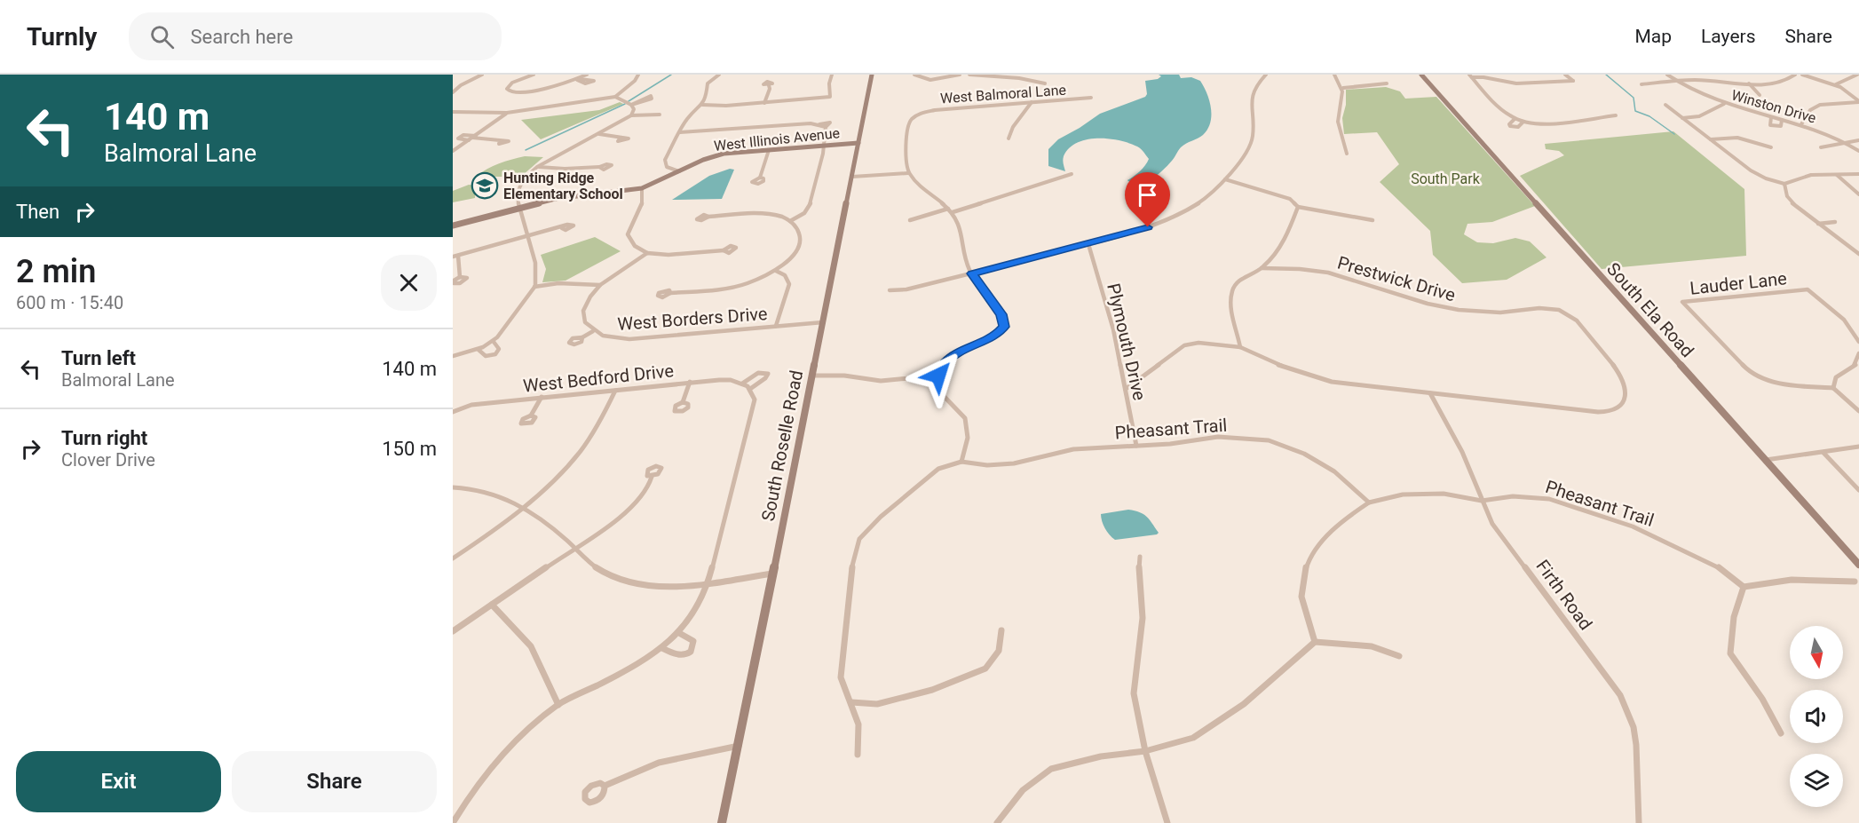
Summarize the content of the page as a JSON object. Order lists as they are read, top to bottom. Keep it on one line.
{"streets":{"main road":["West Illinois Avenue","South Ela Road","South Roselle Road"],"street":["West Balmoral Lane","Winston Drive","Prestwick Drive","Lauder Lane","West Borders Drive","Plymouth Drive","West Bedford Drive","Pheasant Trail","Firth Road"]},"crossings":[["West Illinois Avenue","South Roselle Road"],["Prestwick Drive","Firth Road"],["West Borders Drive","South Roselle Road"],["Plymouth Drive","Pheasant Trail"],["Pheasant Trail","Firth Road"]],"parks":["South Park"],"places":{"school or university":["Hunting Ridge Elementary School"]},"north":"bottom","page":{"header":"Turnly","search":"Search here","nav":["Map","Layers","Share"],"turn":["140 m","Balmoral Lane"],"then":"Then","heading":["2 min","600 m · 15:40"],"list":[{"name":"Turn left","note":"Balmoral Lane","value":"140 m"},{"name":"Turn right","note":"Clover Drive","value":"150 m"}],"buttons":["Exit","Share"]}}
